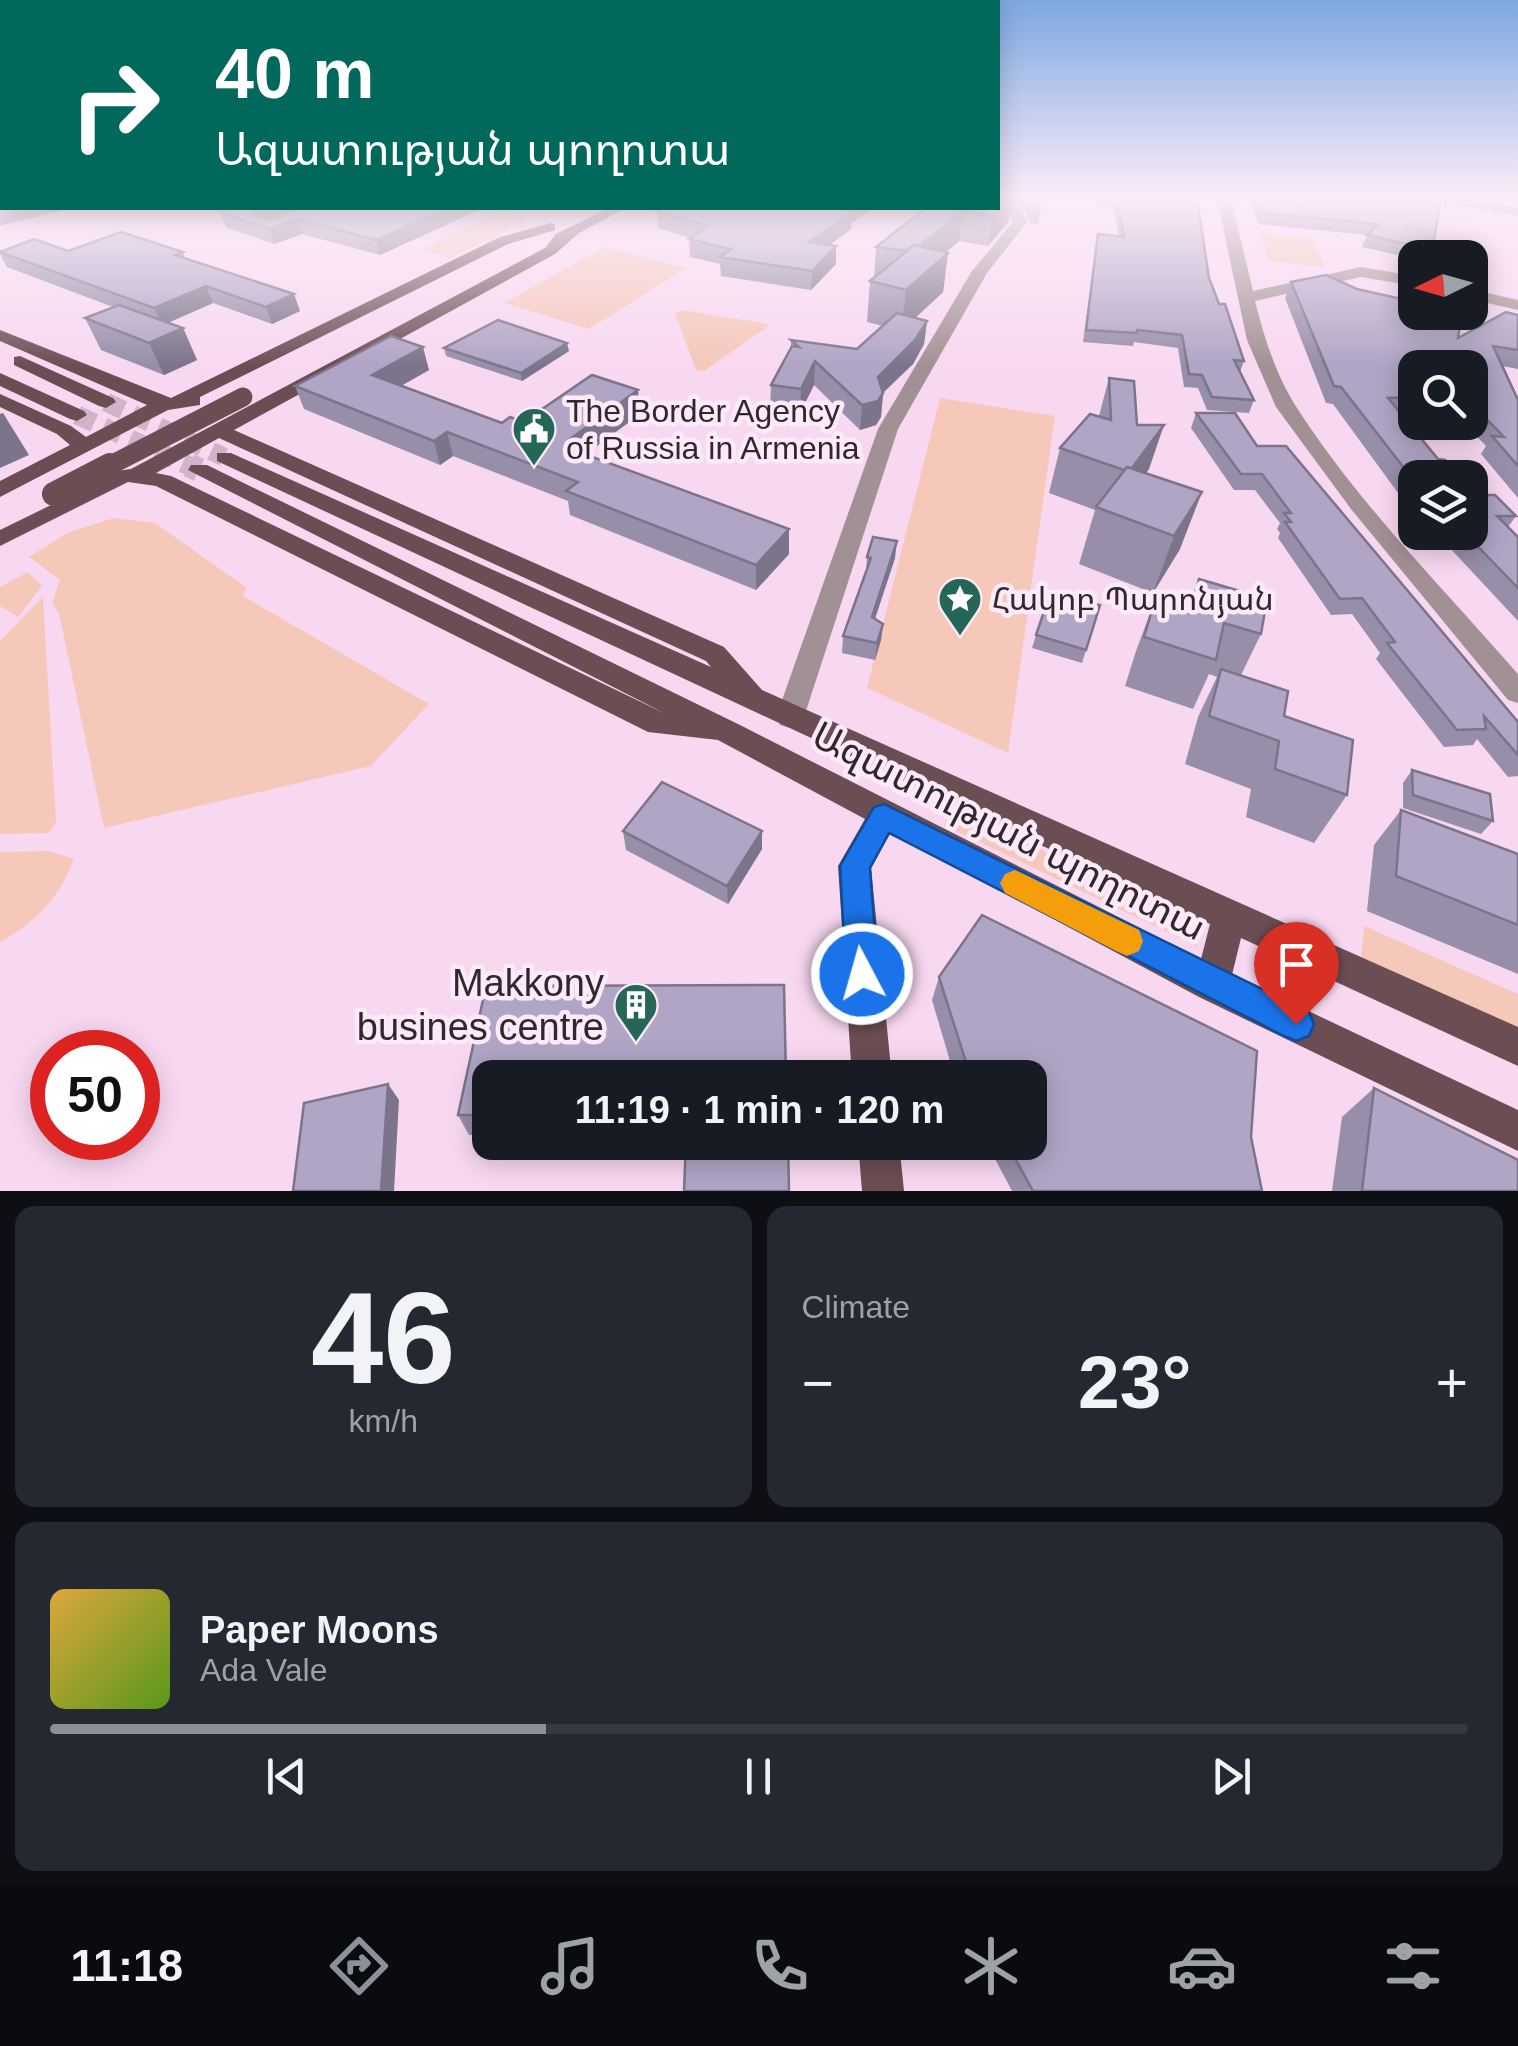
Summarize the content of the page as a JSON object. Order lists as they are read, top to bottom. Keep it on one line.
{"streets":{"main road":["Ազատության պողոտա"]},"places":{"public building":["The Border Agency of Russia in Armenia"],"place":["Հակոբ Պարոնյան"],"building":["Makkony busines centre"]},"north":"left","page":{"turn":["40 m","Ազատության պողոտա"],"limit":"50","trip":"11:19 · 1 min · 120 m","tile":[["46","km/h"],"Climate"],"heat":["−","23°","+"],"song":["Paper Moons","Ada Vale"],"tabs":"11:18"}}
